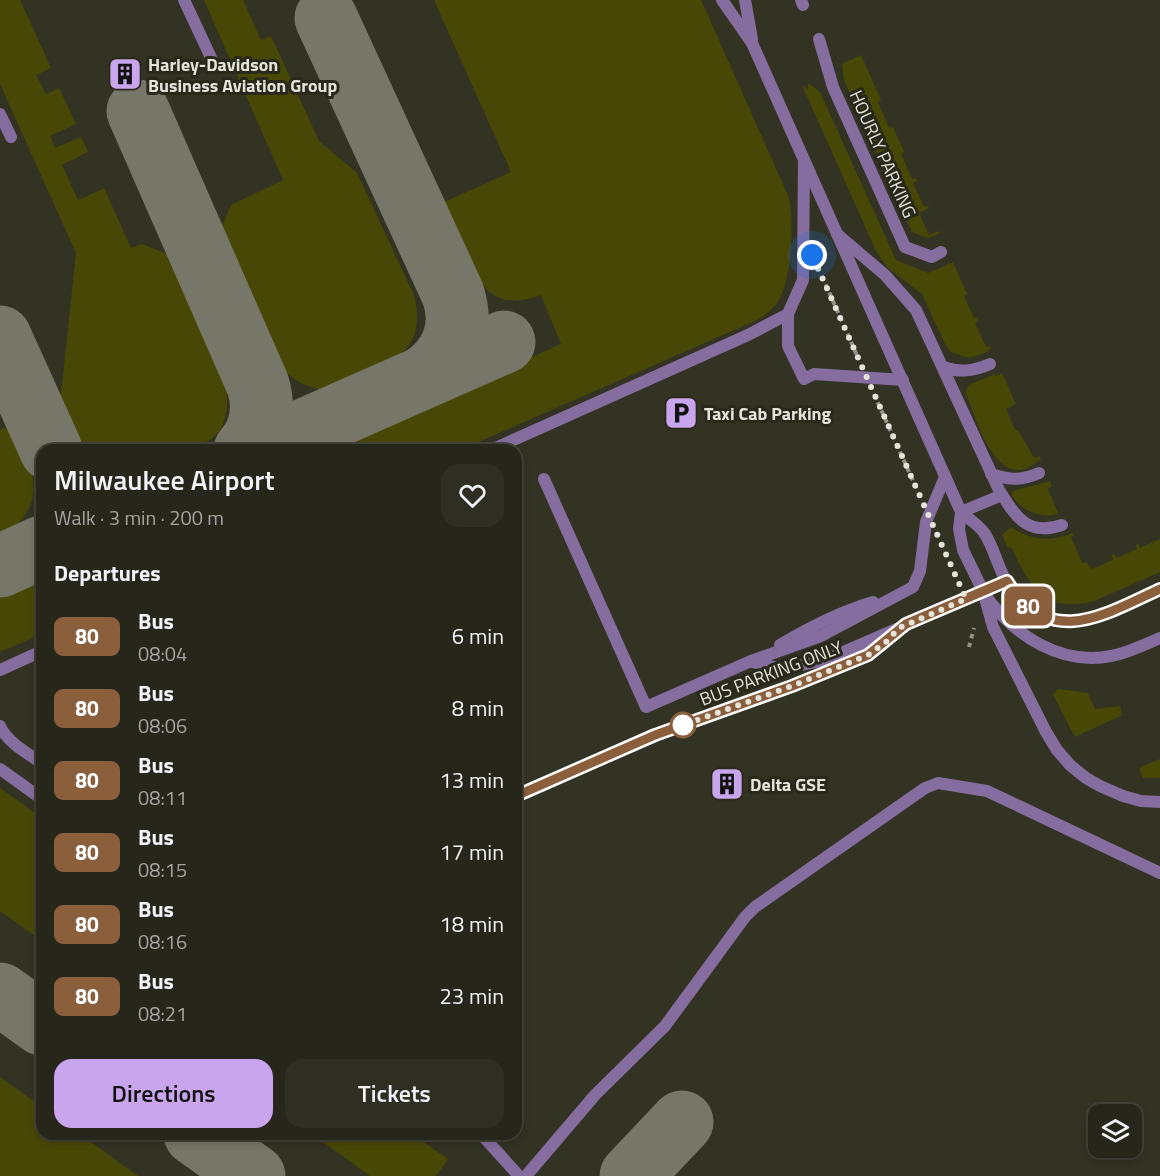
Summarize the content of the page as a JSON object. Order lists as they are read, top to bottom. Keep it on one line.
{"streets":{"street":["HOURLY PARKING","BUS PARKING ONLY"]},"places":{"building":["Harley-Davidson Business Aviation Group","Delta GSE"],"parking":["Taxi Cab Parking"]},"lines":["bus line 80"],"page":{"on_map":"80","heading":[["Milwaukee Airport","Walk · 3 min · 200 m"],"Departures"],"list":[{"mark":"80","name":"Bus","note":"08:04","value":"6 min"},{"mark":"80","name":"Bus","note":"08:06","value":"8 min"},{"mark":"80","name":"Bus","note":"08:11","value":"13 min"},{"mark":"80","name":"Bus","note":"08:15","value":"17 min"},{"mark":"80","name":"Bus","note":"08:16","value":"18 min"},{"mark":"80","name":"Bus","note":"08:21","value":"23 min"}],"buttons":["Directions","Tickets"]}}
